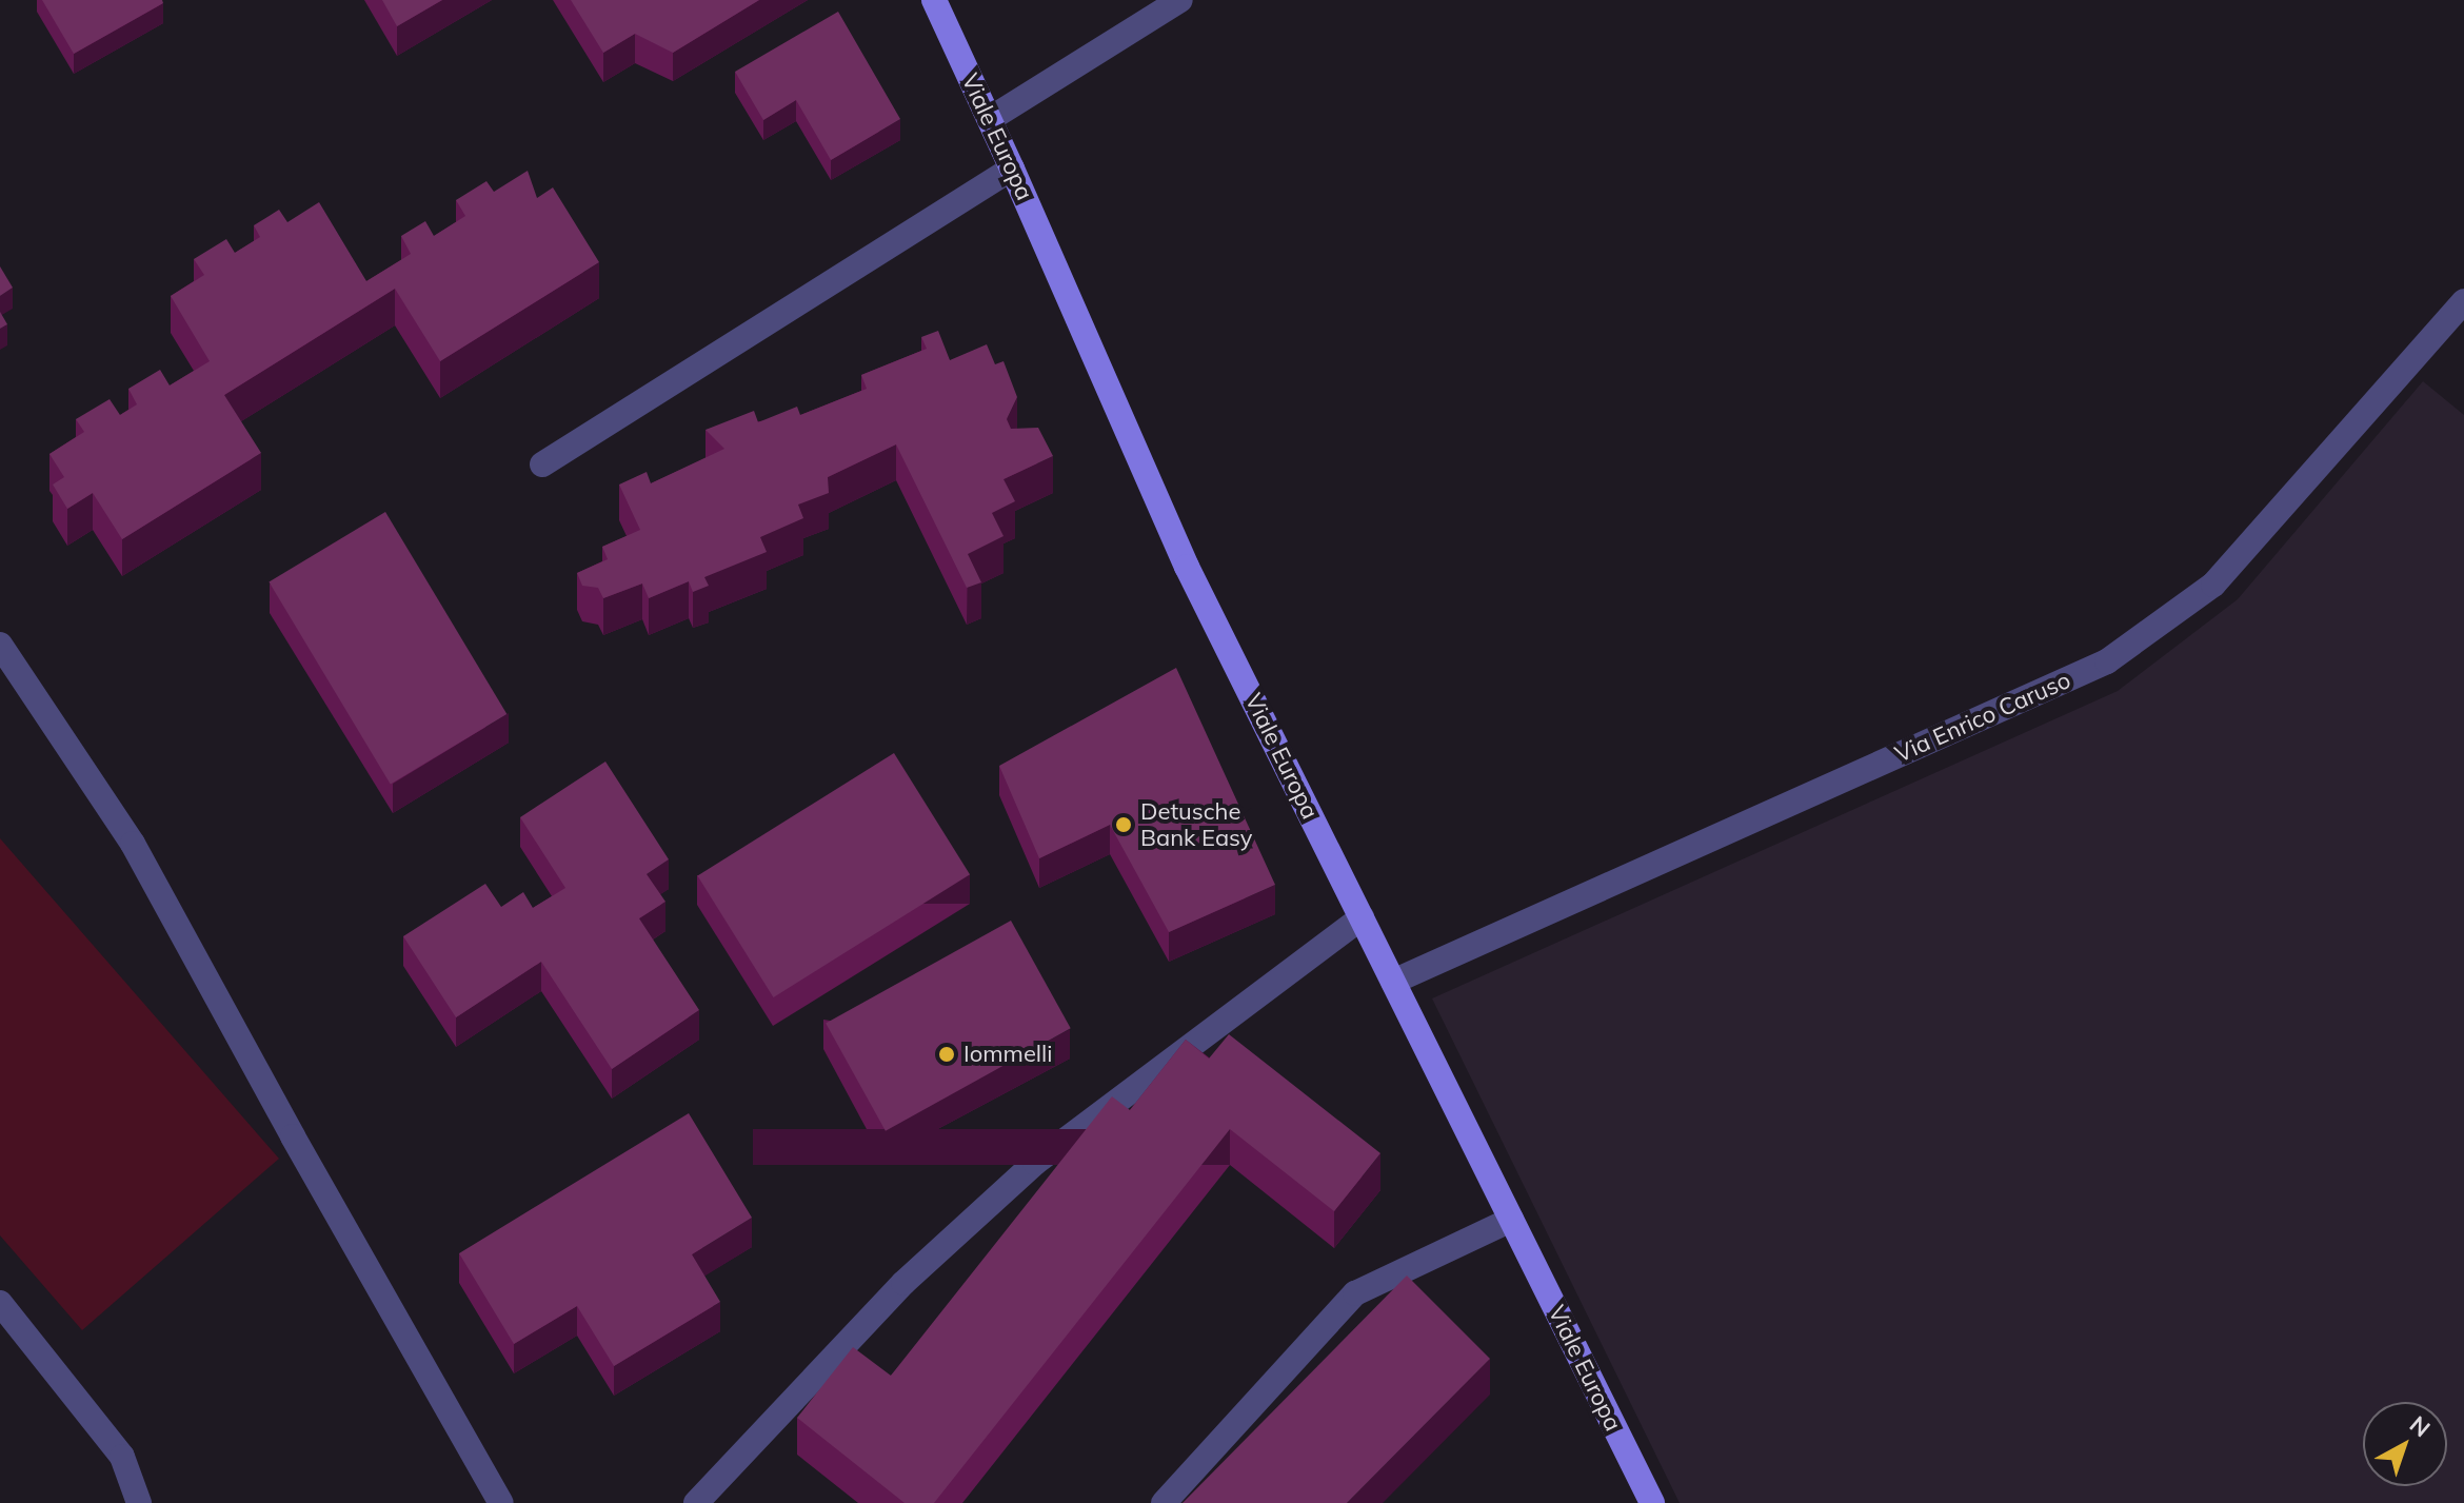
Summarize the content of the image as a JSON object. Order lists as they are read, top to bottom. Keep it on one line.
{"streets":{"main road":["Viale Europa"],"street":["Via Enrico Caruso"]},"crossings":[["Viale Europa","Via Enrico Caruso"]],"places":["Detusche Bank Easy","Iommelli"],"north":"top right"}
